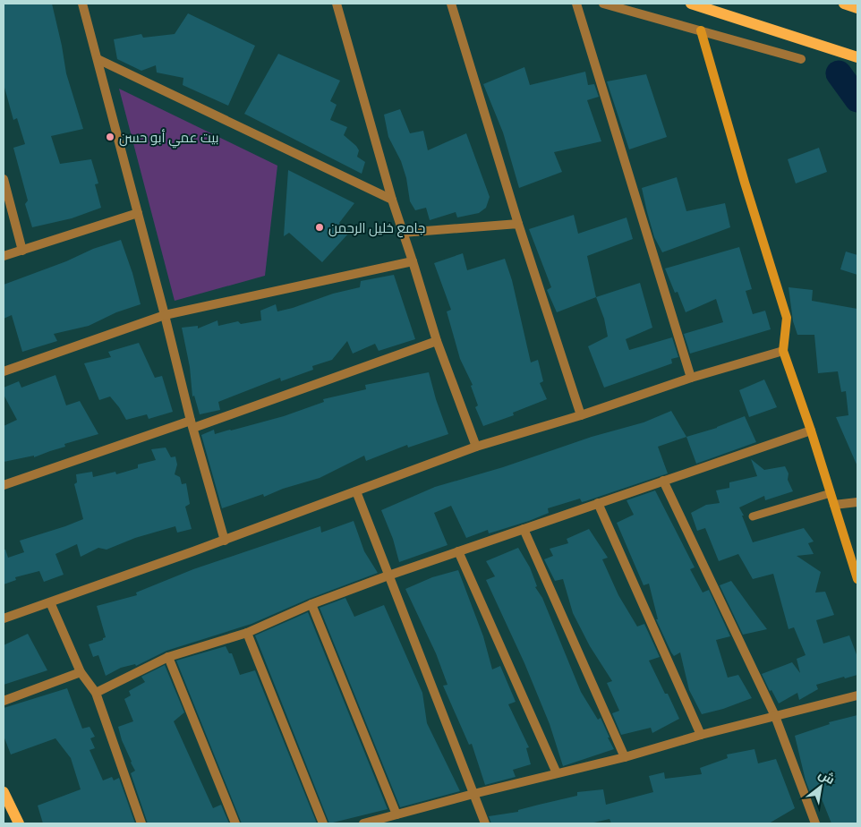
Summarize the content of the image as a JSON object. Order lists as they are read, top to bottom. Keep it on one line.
{"places":["بيت عمي أبو حسن","جامع خليل الرحمن"],"north":"top right"}
